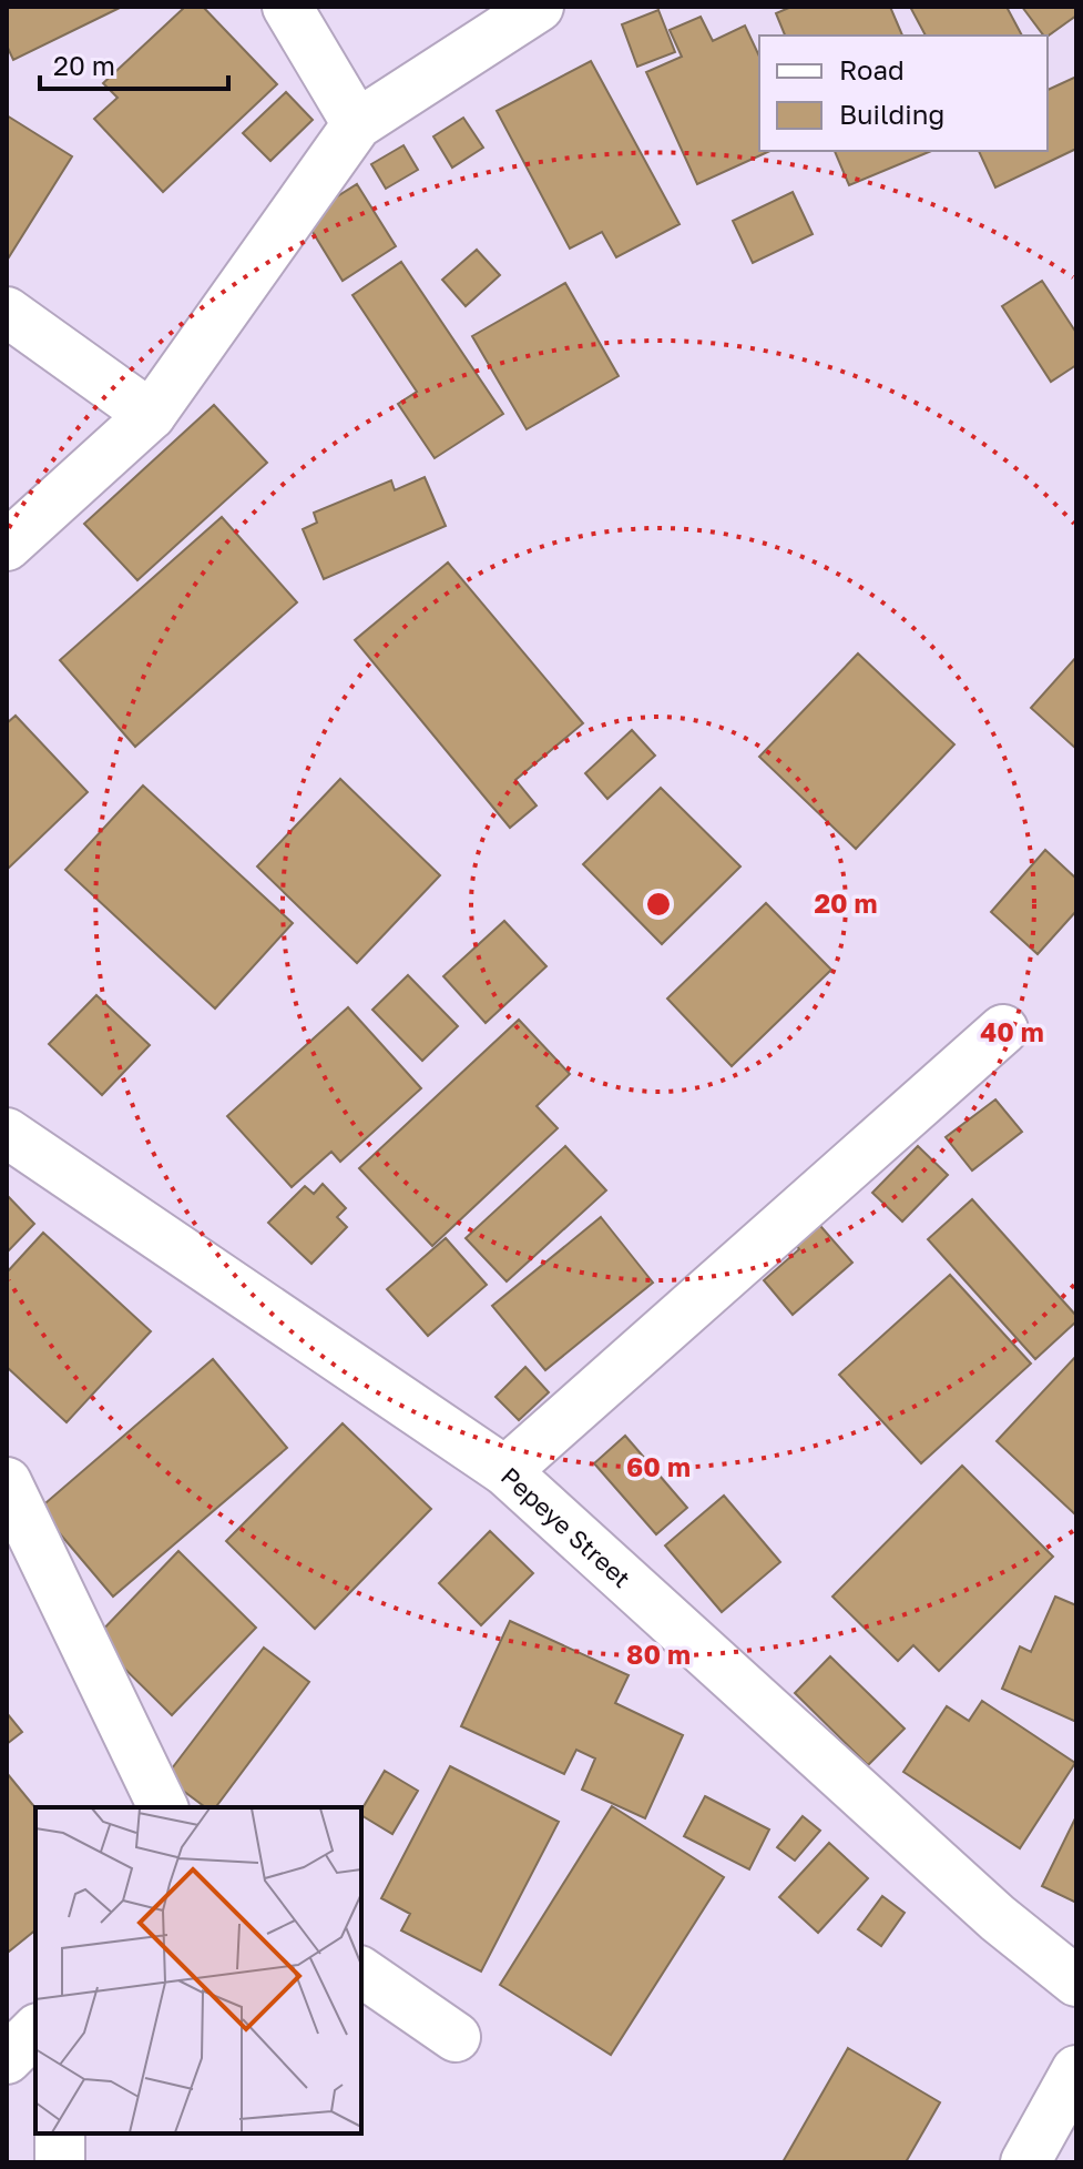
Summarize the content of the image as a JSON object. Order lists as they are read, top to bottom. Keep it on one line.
{"streets":{"street":["Pepeye Street"]},"legend":["Road","Building"],"scale_bar":"20 m","rings":["20 m","40 m","60 m","80 m"]}
